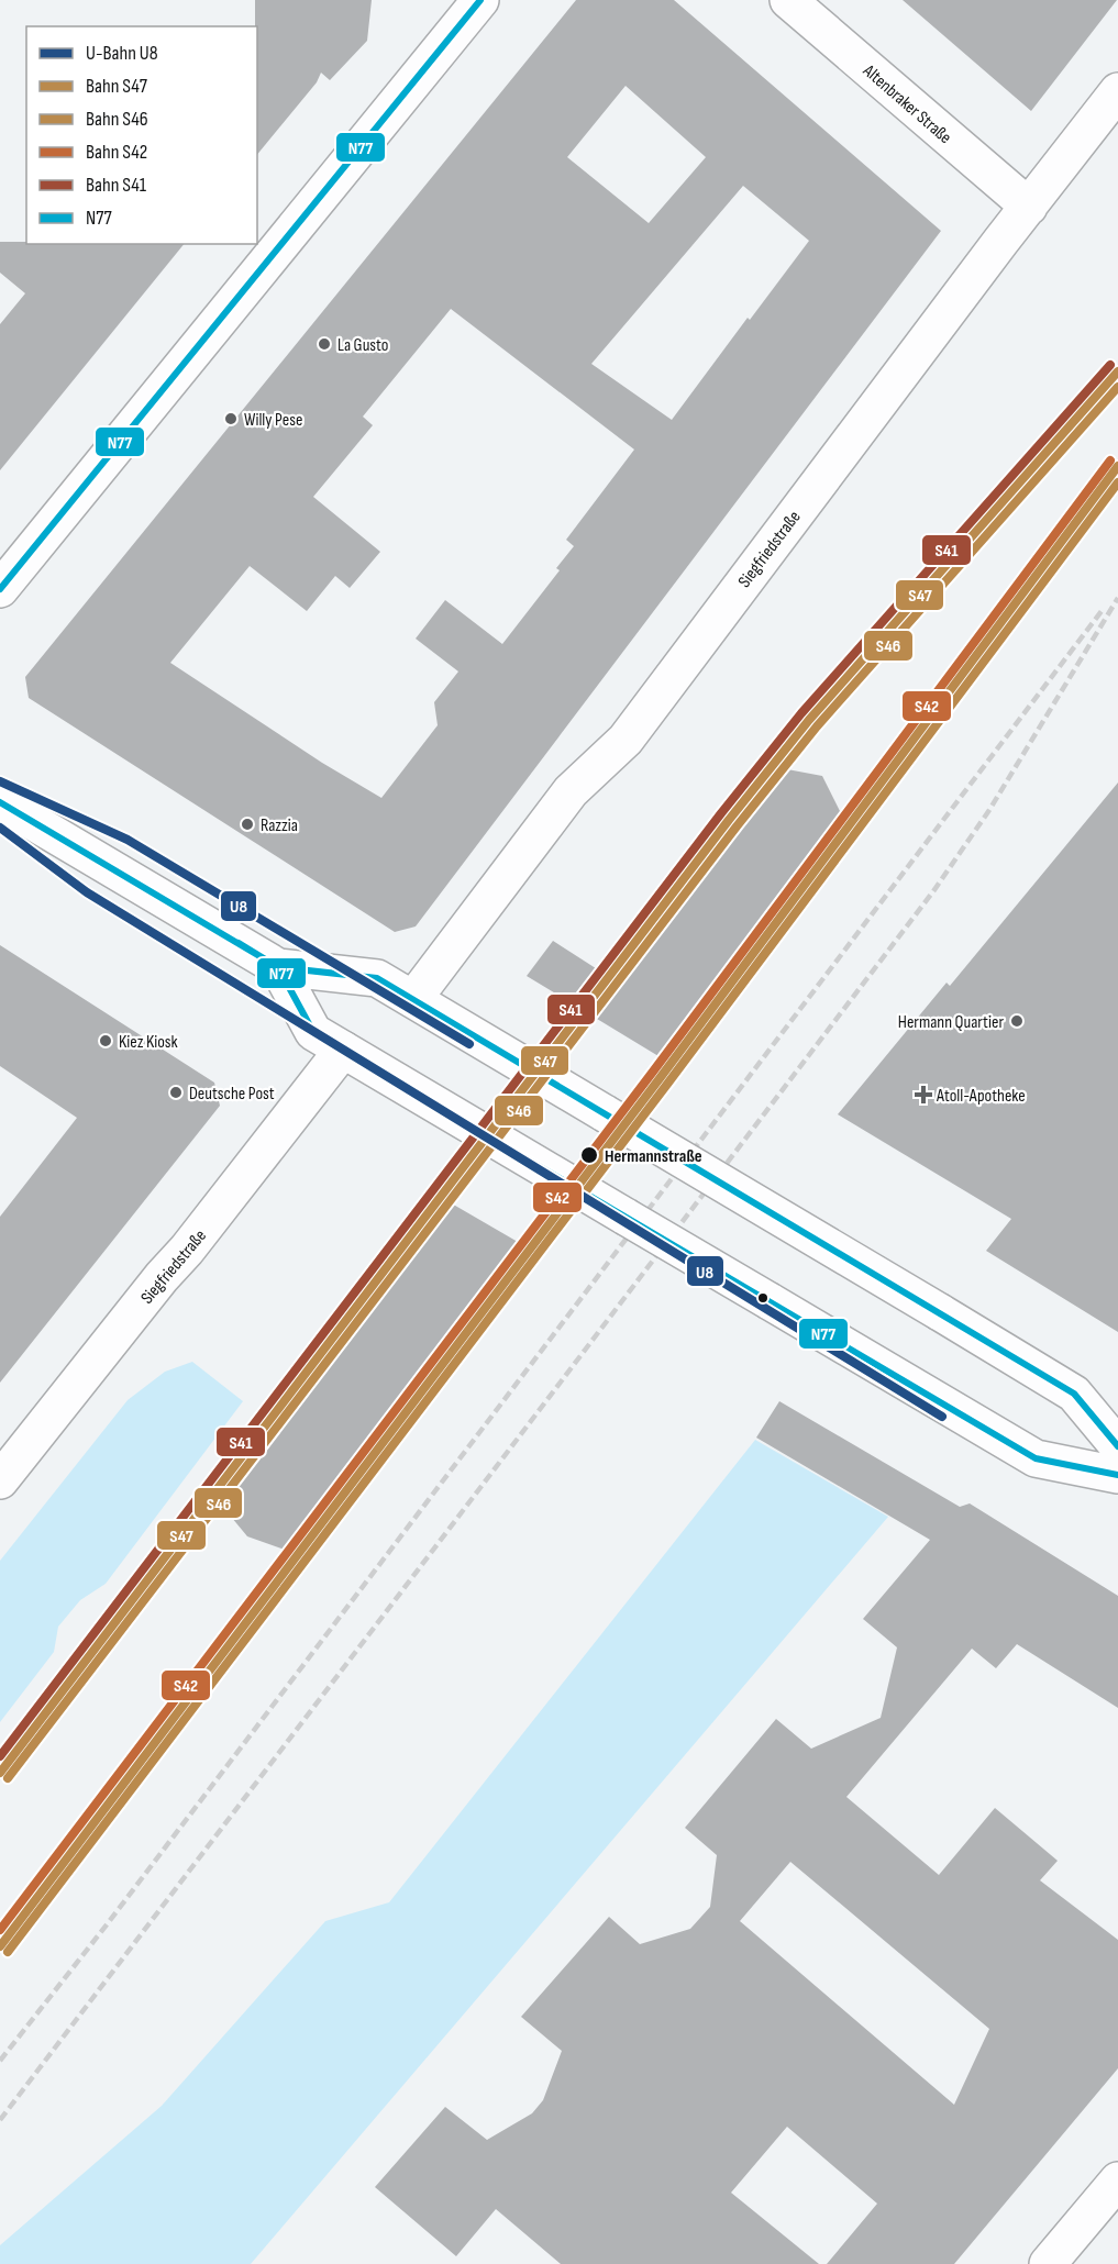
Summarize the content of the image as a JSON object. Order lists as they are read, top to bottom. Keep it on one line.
{"streets":{"street":["Altenbraker Straße","Siegfriedstraße"]},"crossings":[["Altenbraker Straße","Siegfriedstraße"]],"places":{"other":["La Gusto","Willy Pese","Razzia","Hermann Quartier","Kiez Kiosk","Deutsche Post","Hermannstraße"],"health":["Atoll-Apotheke"]},"lines":["transit line N77","rail line S41","rail line S47","rail line S46","rail line S42","metro line U8"],"legend":["U-Bahn U8","Bahn S47","Bahn S46","Bahn S42","Bahn S41","N77"]}
